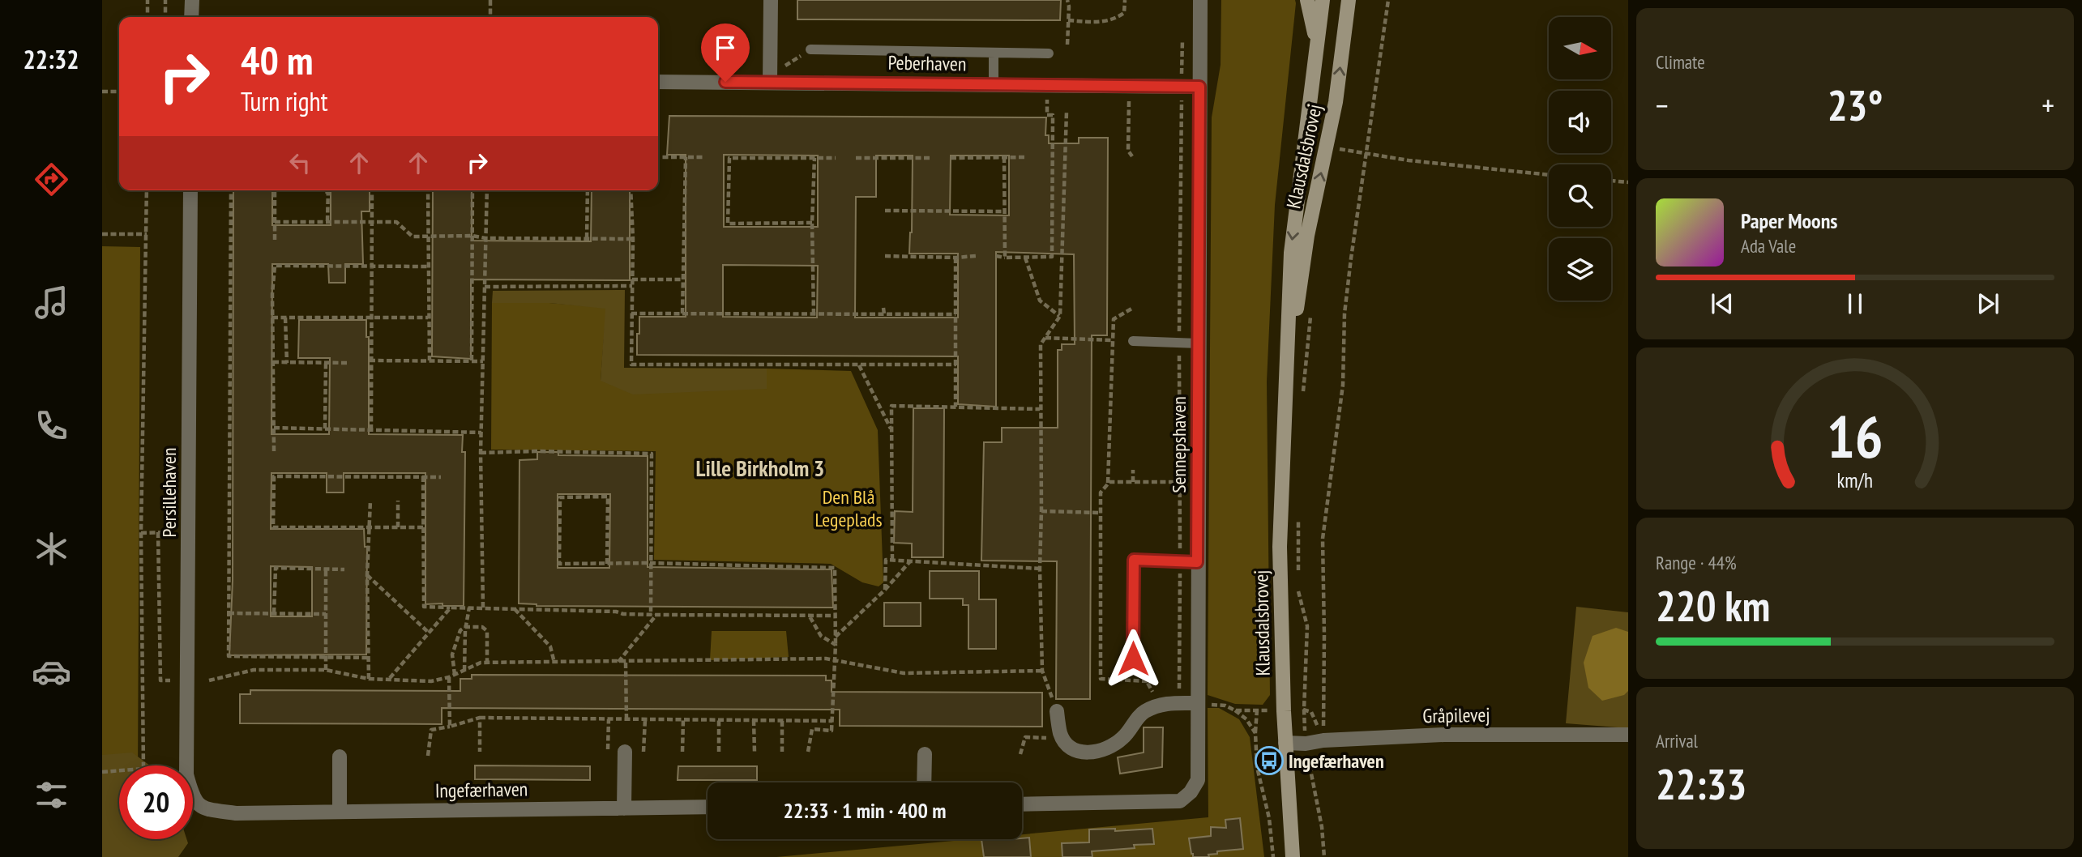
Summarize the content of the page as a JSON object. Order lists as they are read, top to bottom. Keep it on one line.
{"streets":{"street":["Peberhaven","Klausdalsbrovej","Sennepshaven","Persillehaven","Gråpilevej","Ingefærhaven"]},"crossings":[["Peberhaven","Sennepshaven"],["Klausdalsbrovej","Gråpilevej"]],"districts":["Lille Birkholm 3"],"parks":["Den Blå Legeplads"],"places":{"bus stop":["Ingefærhaven"]},"north":"right","page":{"tabs":"22:32","tile":["Climate",["Range · 44%","220 km"],["Arrival","22:33"]],"turn":["40 m","Turn right"],"heat":["−","23°","+"],"song":["Paper Moons","Ada Vale"],"limit":"20","trip":"22:33 · 1 min · 400 m","gauge":["16","km/h"]}}
